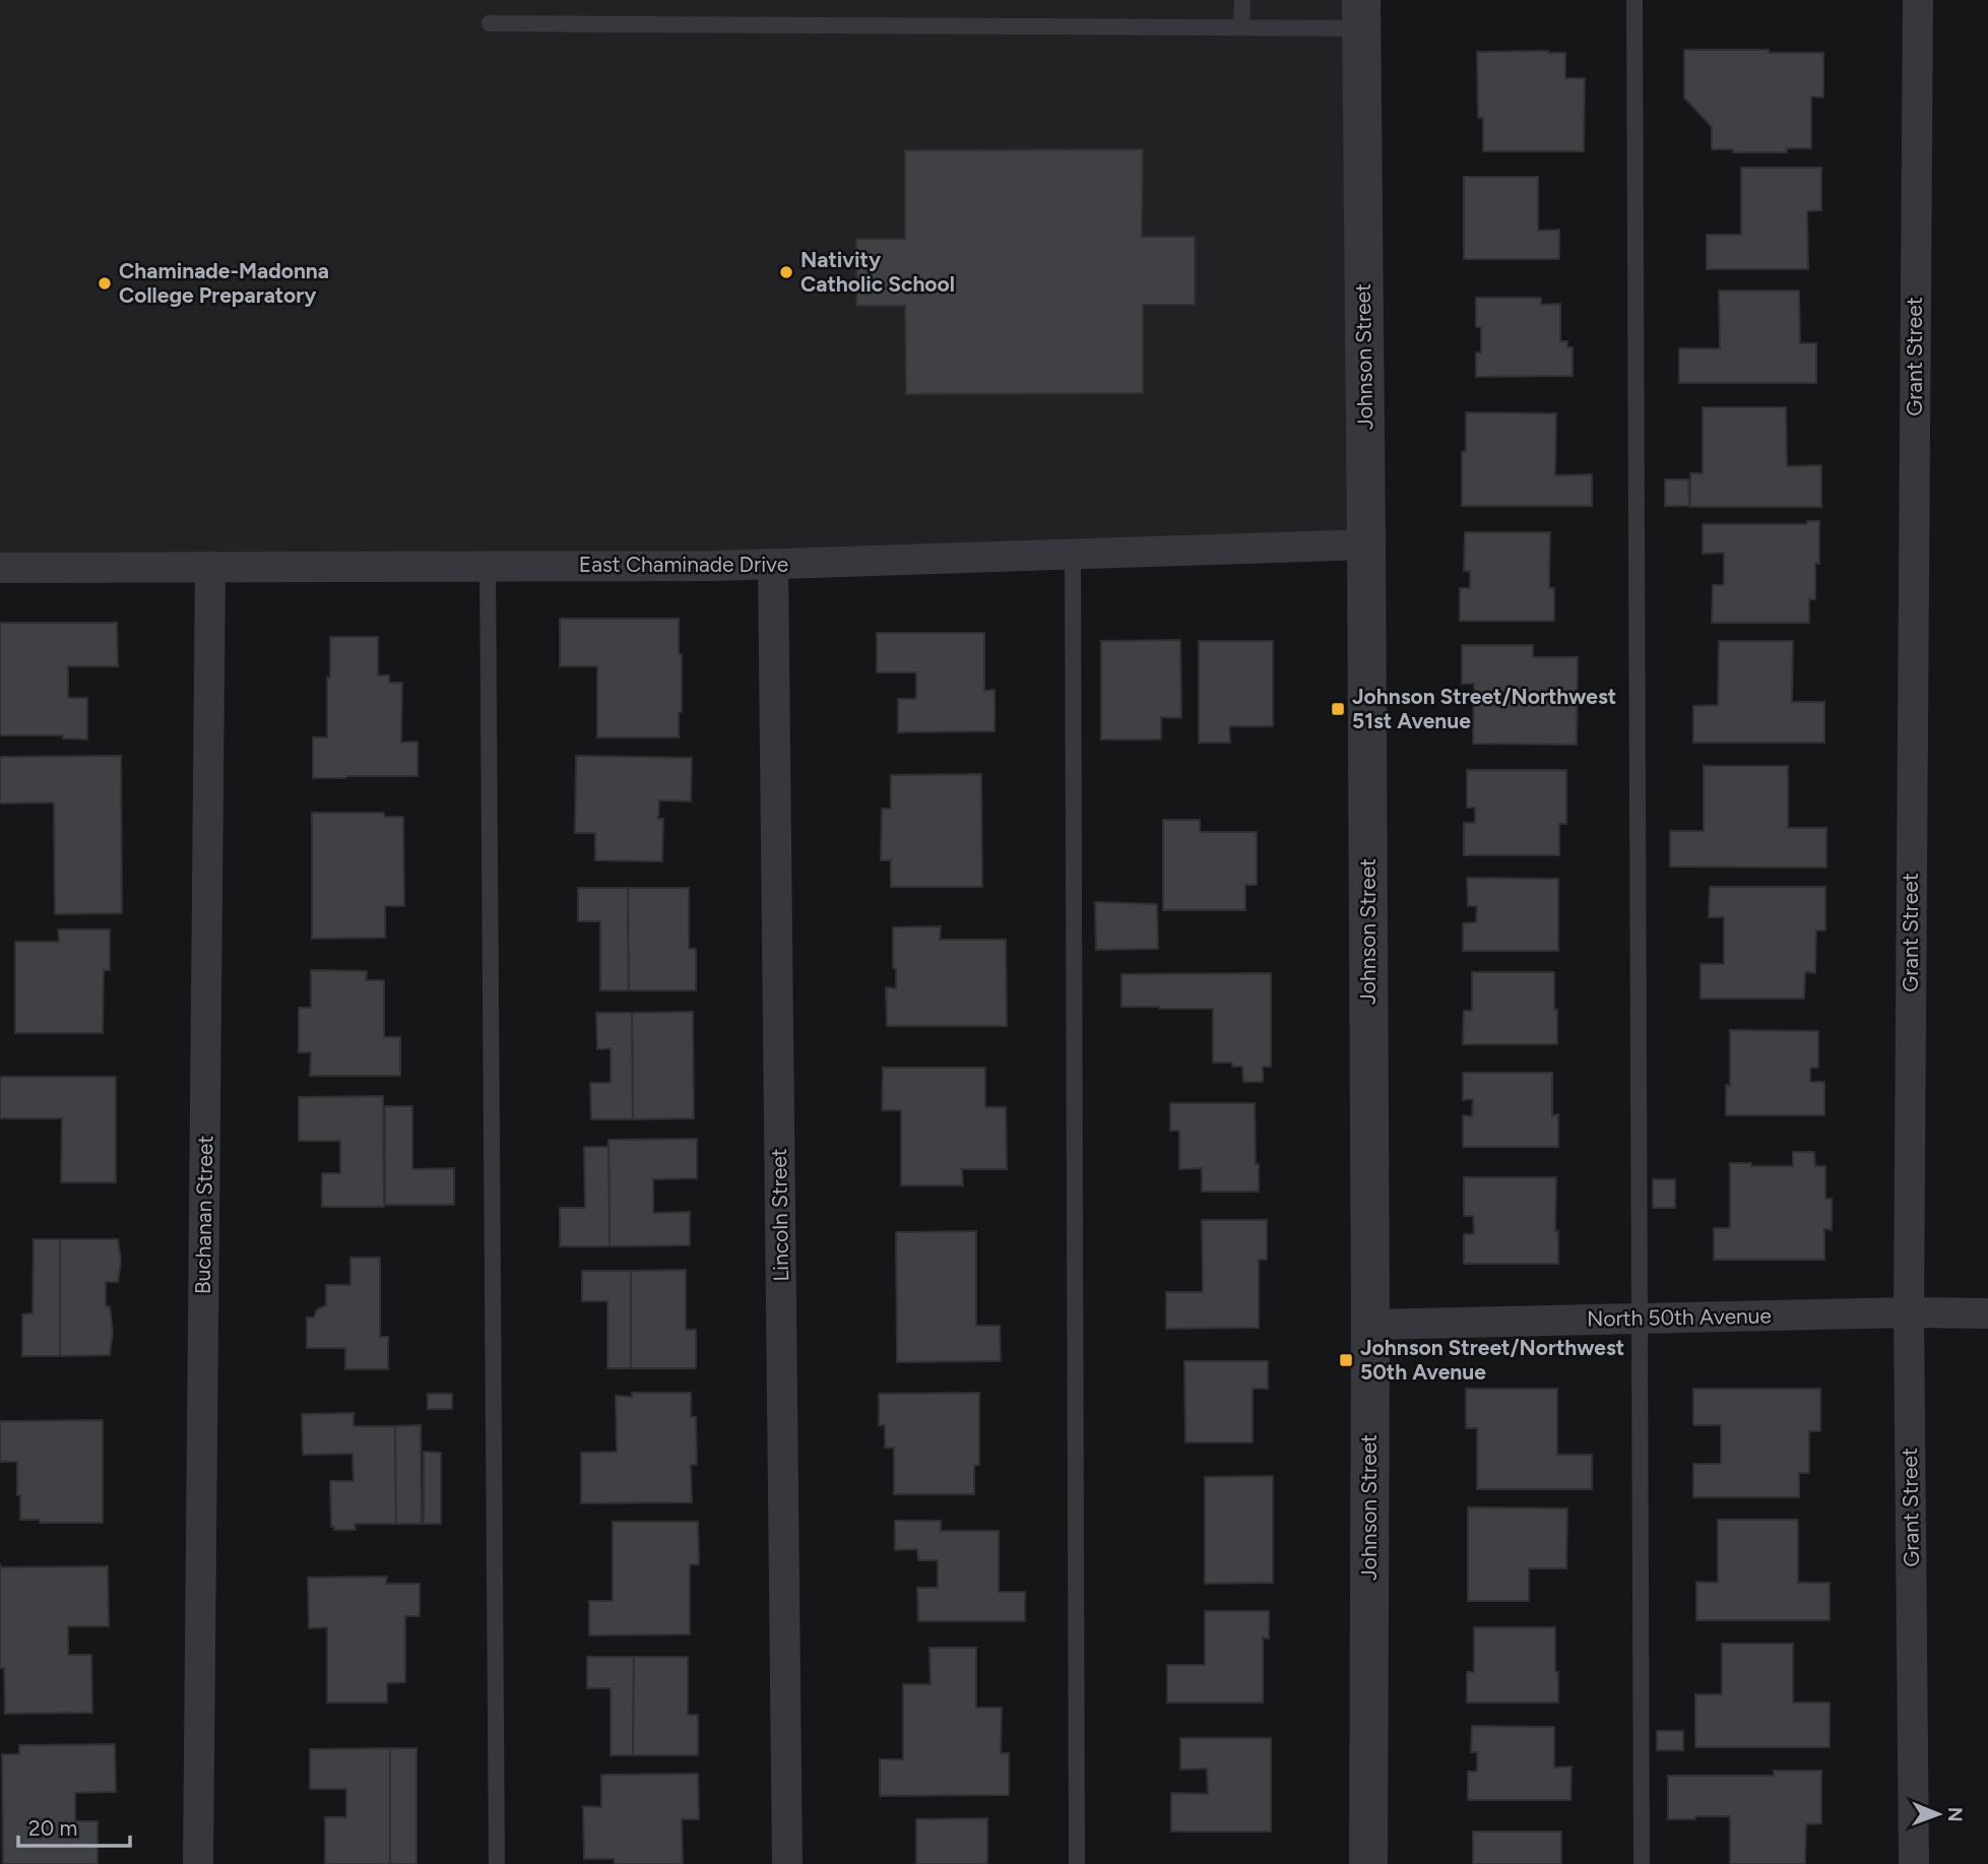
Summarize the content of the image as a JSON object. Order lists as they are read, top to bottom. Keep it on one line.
{"streets":{"street":["Johnson Street","Grant Street","East Chaminade Drive","Buchanan Street","Lincoln Street","North 50th Avenue"]},"crossings":[["Johnson Street","East Chaminade Drive"],["Johnson Street","North 50th Avenue"],["Grant Street","North 50th Avenue"],["East Chaminade Drive","Buchanan Street"],["East Chaminade Drive","Lincoln Street"]],"places":{"other":["Nativity Catholic School","Chaminade-Madonna College Preparatory"],"transit":["Johnson Street/Northwest 51st Avenue","Johnson Street/Northwest 50th Avenue"]},"scale_bar":"20 m","north":"right"}
